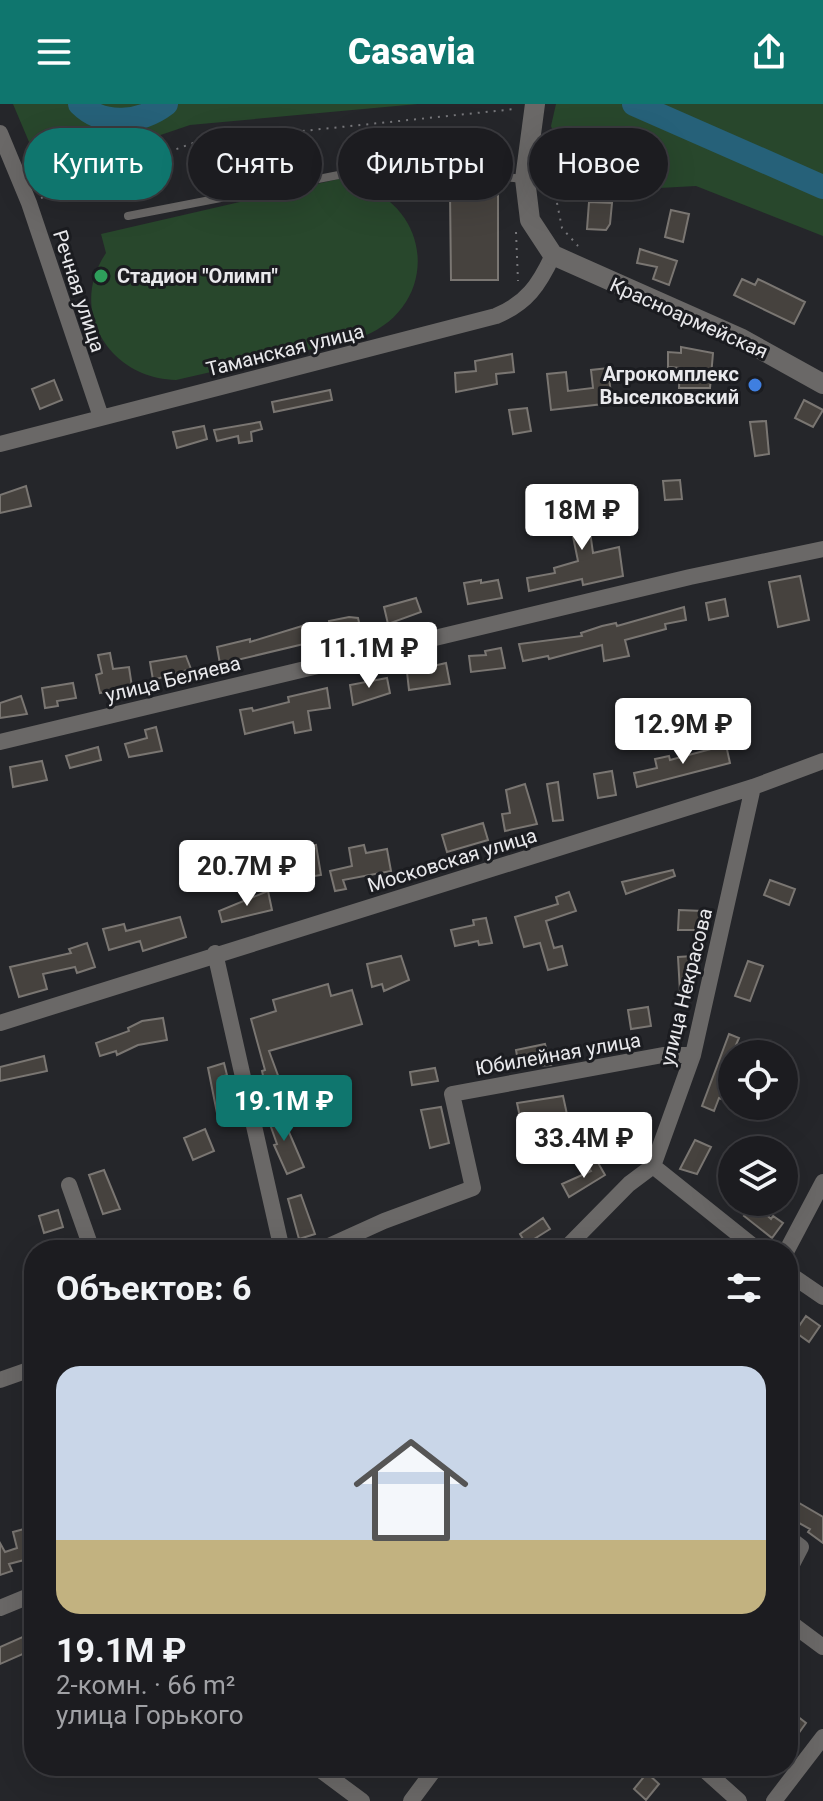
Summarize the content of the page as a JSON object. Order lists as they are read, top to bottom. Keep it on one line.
{"streets":{"street":["Речная улица","Красноармейская","Таманская улица","улица Беляева","Московская улица","улица Некрасова","Юбилейная улица"]},"crossings":[["Речная улица","Таманская улица"],["Красноармейская","Таманская улица"],["Московская улица","улица Некрасова"],["улица Некрасова","Юбилейная улица"]],"places":["Стадион \"Олимп\"","Агрокомплекс Выселковский"],"page":{"header":"Casavia","chip":["Купить","Снять","Фильтры","Новое"],"price":["18M ₽","11.1M ₽","12.9M ₽","20.7M ₽","19.1M ₽","33.4M ₽"],"heading":"Объектов: 6","list":[{"name":"19.1M ₽","note":"2-комн. · 66 m² · улица Горького"}]}}
